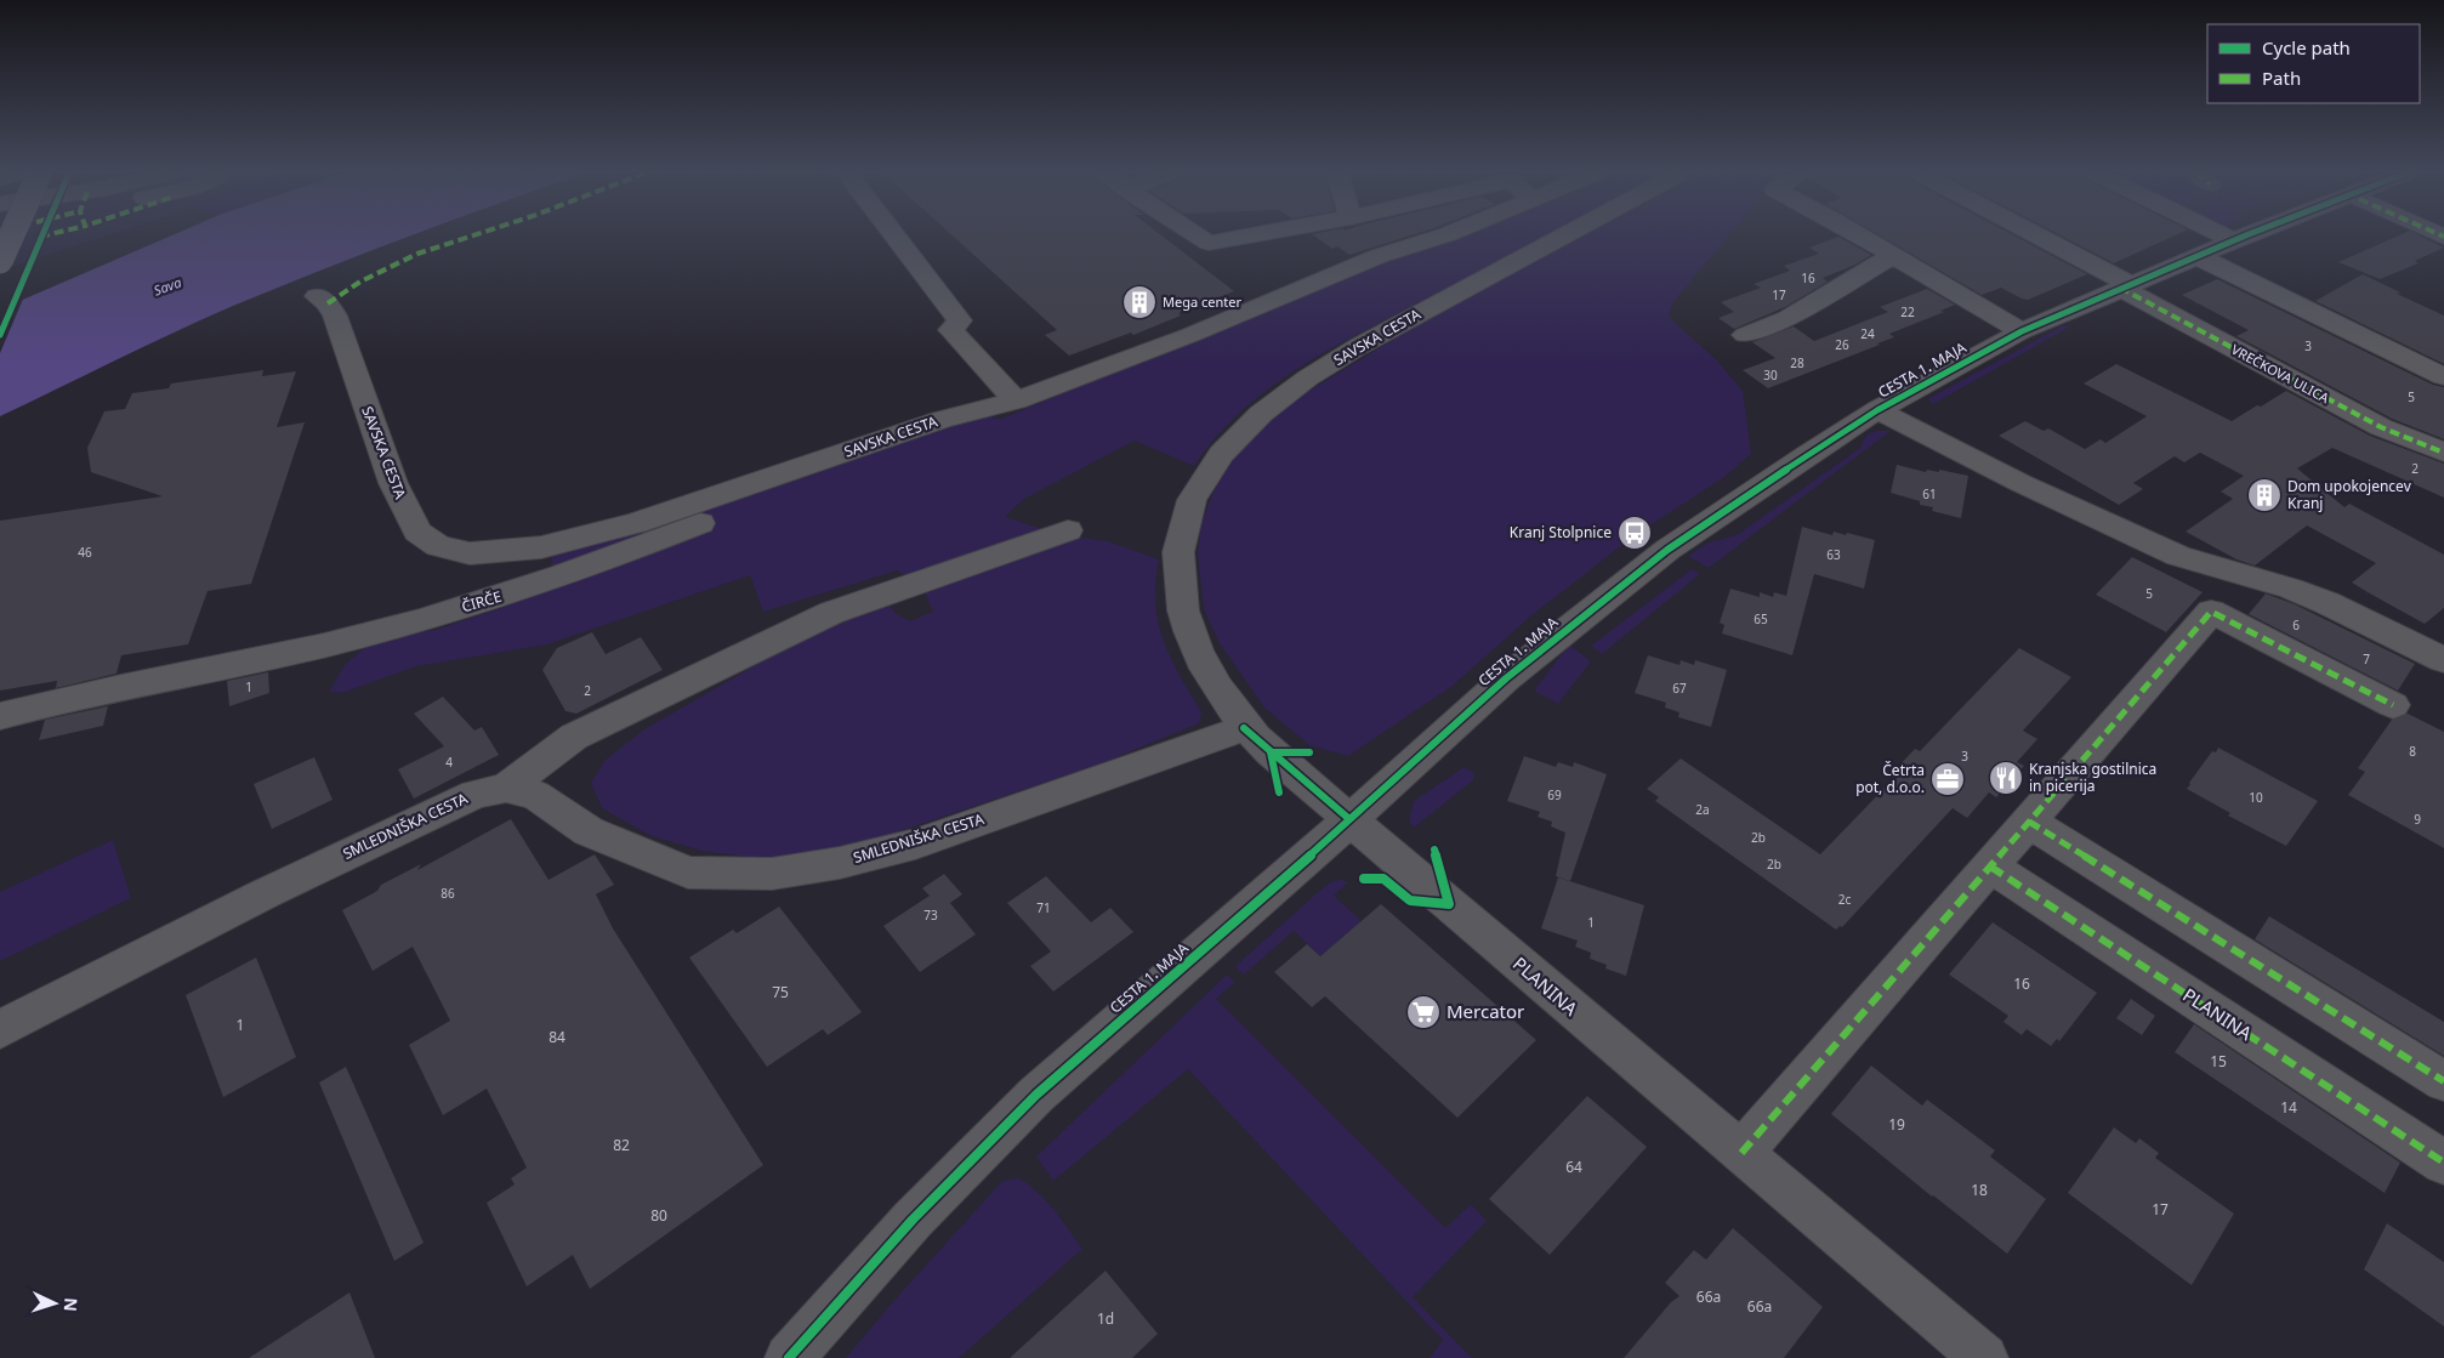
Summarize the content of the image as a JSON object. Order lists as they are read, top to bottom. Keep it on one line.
{"streets":{"street":["SAVSKA CESTA","CESTA 1. MAJA","VREČKOVA ULICA","ČIRČE","SMLEDNIŠKA CESTA","PLANINA"]},"crossings":[["SAVSKA CESTA","CESTA 1. MAJA"],["SAVSKA CESTA","ČIRČE"],["SAVSKA CESTA","SMLEDNIŠKA CESTA"],["SAVSKA CESTA","PLANINA"],["CESTA 1. MAJA","VREČKOVA ULICA"],["CESTA 1. MAJA","PLANINA"]],"water":["Sava"],"places":{"building":["Mega center","Dom upokojencev Kranj"],"bus stop":["Kranj Stolpnice"],"restaurant":["Kranjska gostilnica in picerija"],"office":["Četrta pot, d.o.o."],"supermarket":["Mercator"]},"house_numbers":["16","17","22","24","26","3","28","30","5","2","61","46","63","5","65","6","7","1","67","2","8","3","4","69","10","2a","9","2b","2b","86","2c","71","73","1","16","75","1","84","15","14","19","82","64","18","17","80","66a","66a","1d"],"legend":["Cycle path","Path"],"north":"right"}
